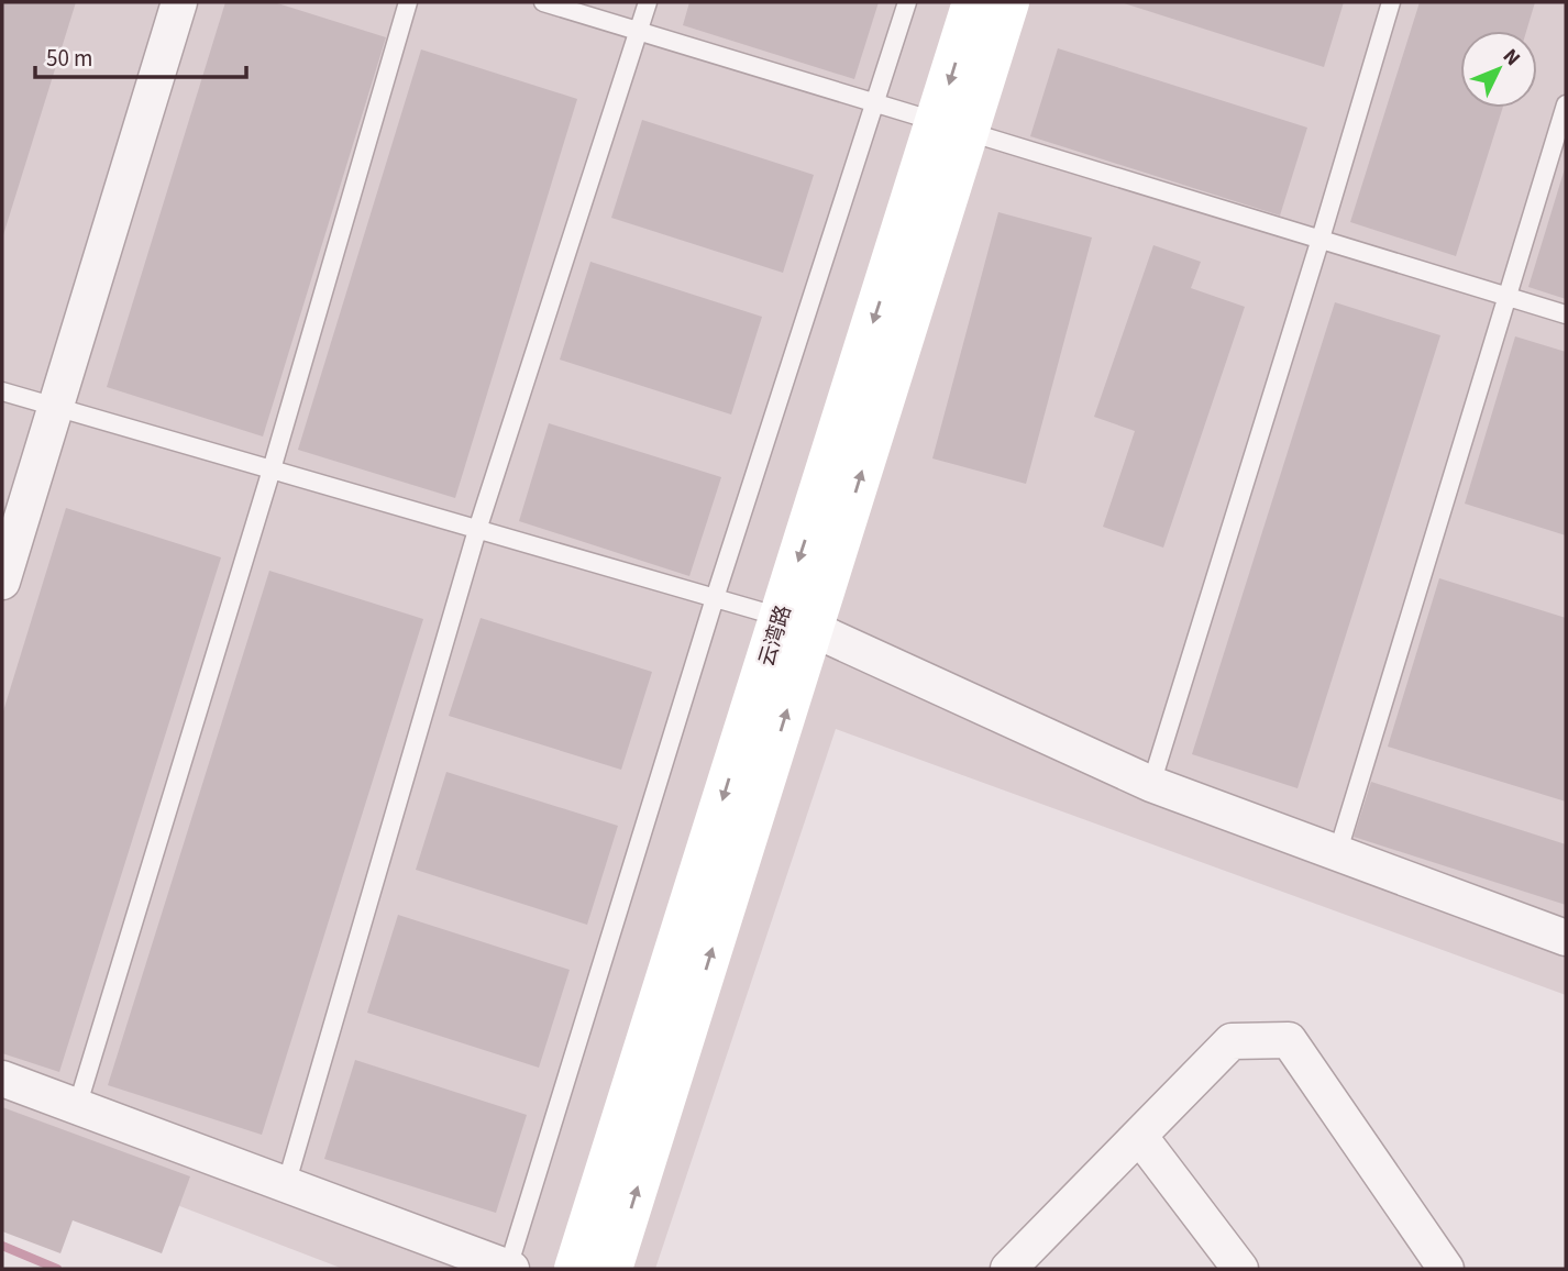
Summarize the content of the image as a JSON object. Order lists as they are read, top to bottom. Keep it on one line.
{"streets":{"main road":["云湾路"]},"scale_bar":"50 m","north":"top right"}
